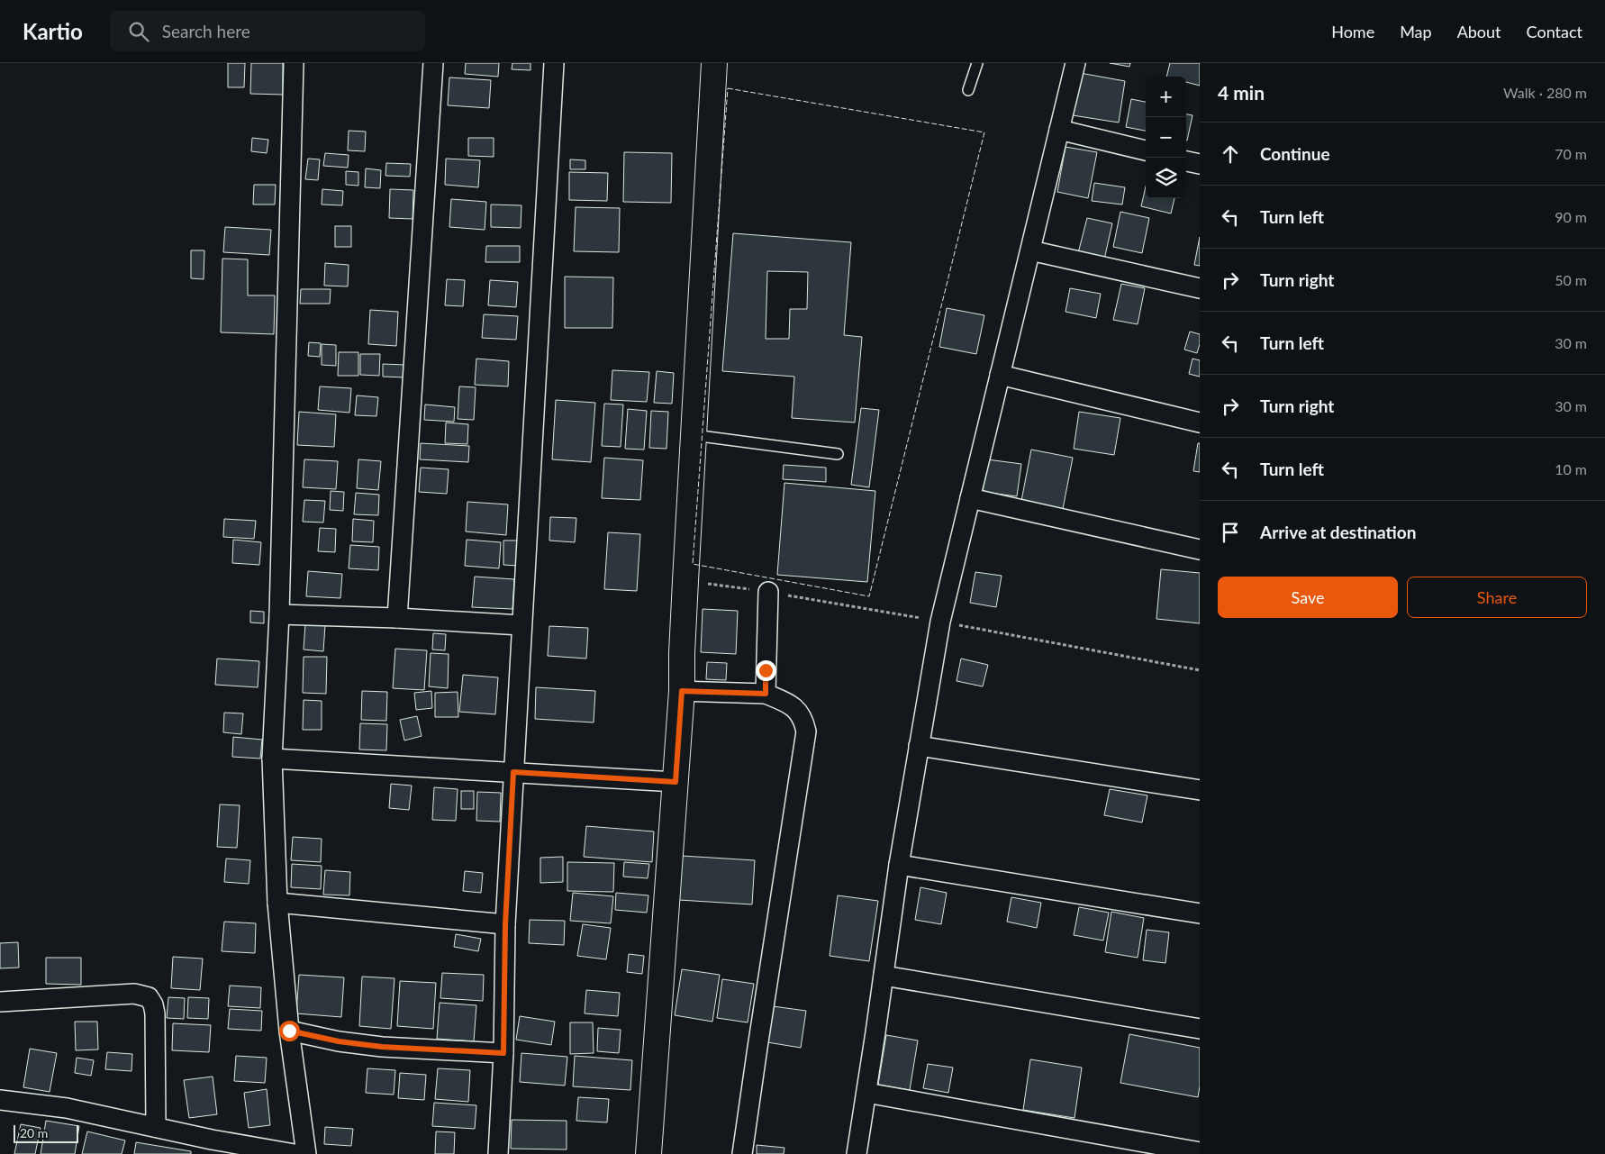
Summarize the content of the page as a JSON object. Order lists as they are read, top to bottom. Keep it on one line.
{"scale_bar":"20 m","page":{"header":"Kartio","search":"Search here","nav":["Home","Map","About","Contact"],"heading":["4 min","Walk · 280 m"],"map_buttons":["+","−"],"list":[["Continue","70 m"],["Turn left","90 m"],["Turn right","50 m"],["Turn left","30 m"],["Turn right","30 m"],["Turn left","10 m"],"Arrive at destination"],"buttons":["Save","Share"],"scale":"20 m"}}
